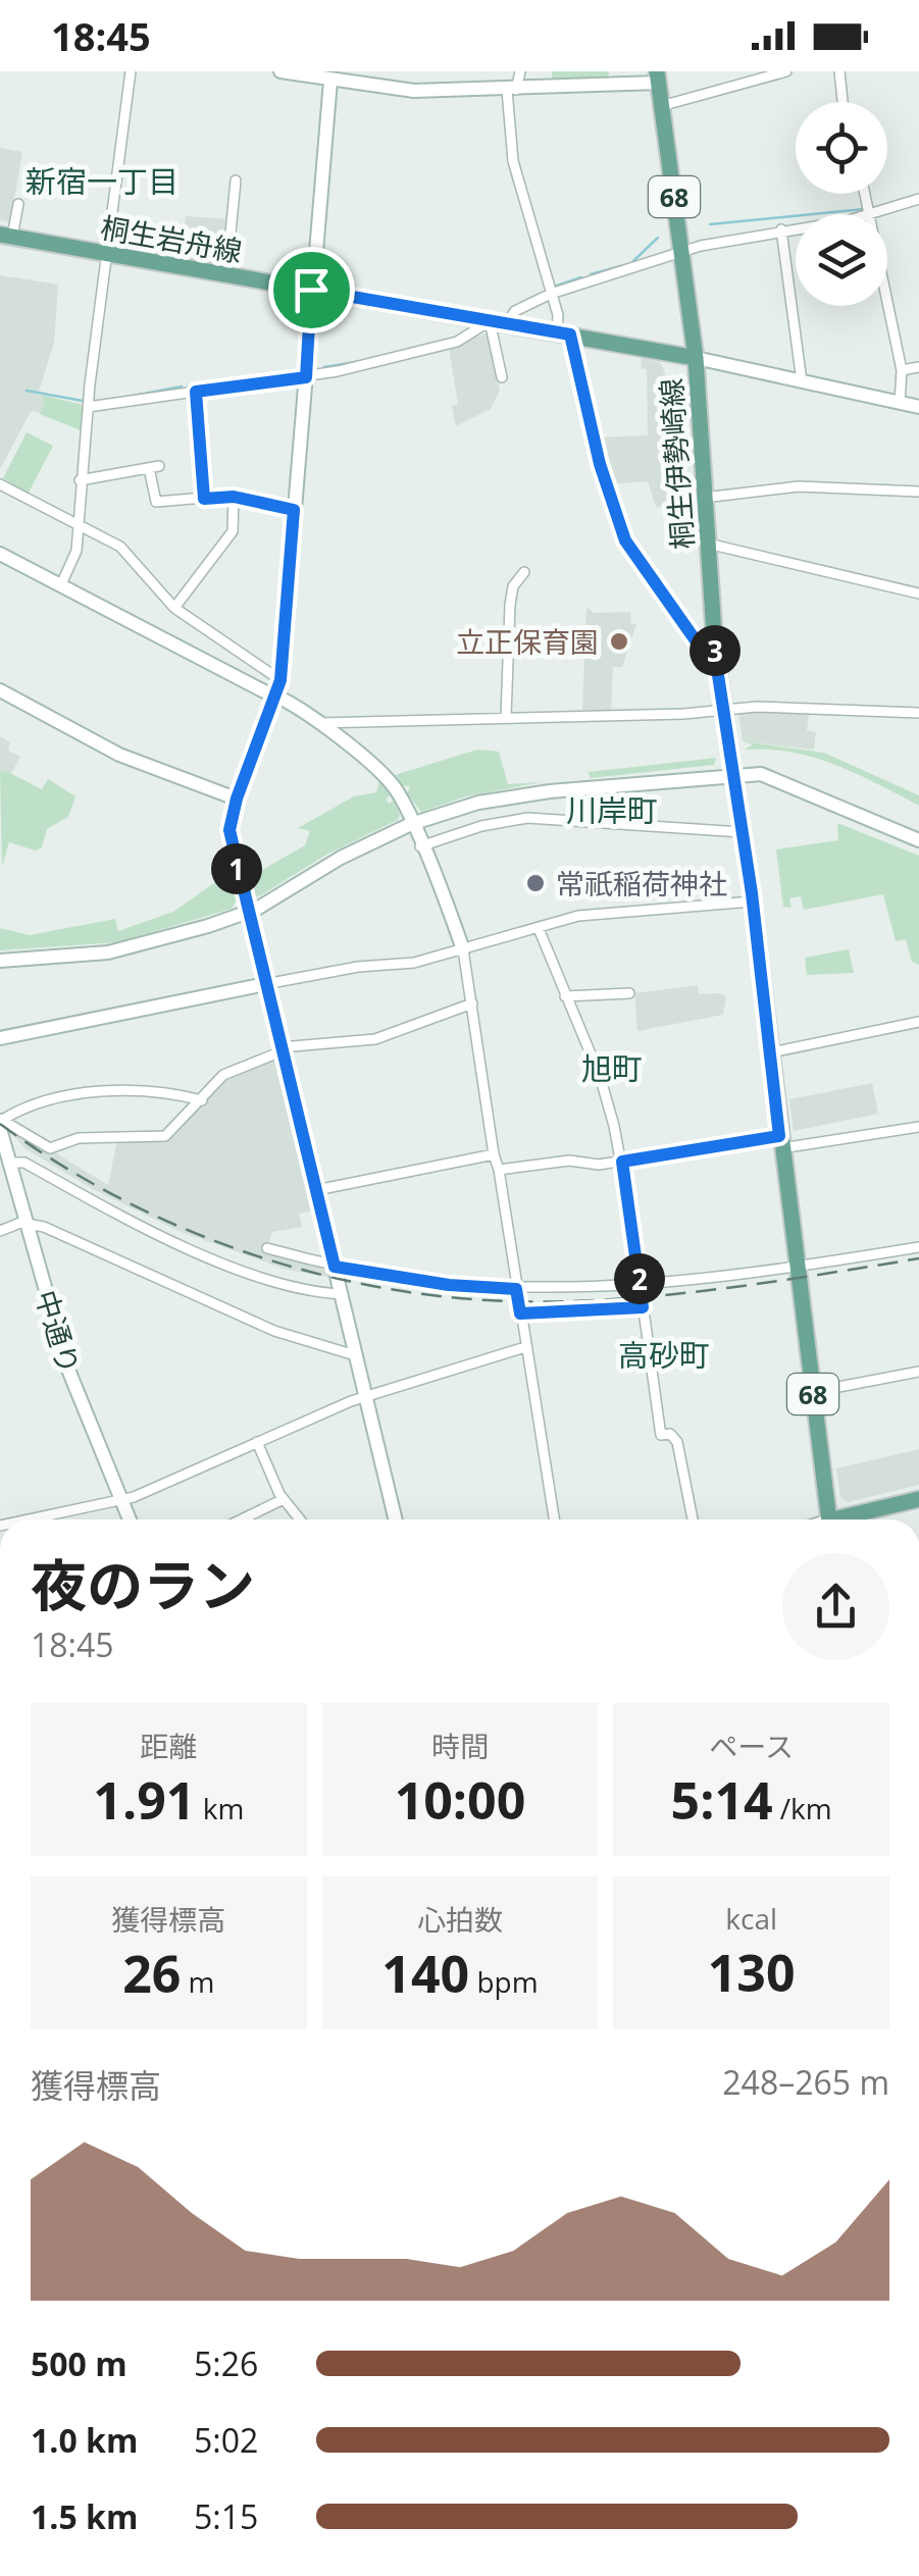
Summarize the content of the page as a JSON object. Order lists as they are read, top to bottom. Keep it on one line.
{"streets":{"main road":["68","桐生岩舟線","桐生伊勢崎線"],"street":["中通り"]},"crossings":[["桐生岩舟線","桐生伊勢崎線"]],"districts":["新宿一丁目","川岸町","旭町","高砂町"],"places":["立正保育園","常祇稲荷神社"],"page":{"status":"18:45","pins":["3","1","2"],"heading":["夜のラン","18:45"],"stats":[["距離","1.91 km"],["時間","10:00"],["ペース","5:14 /km"],["獲得標高","26 m"],["心拍数","140 bpm"],["kcal","130"]],"chart":["獲得標高","248–265 m"],"list":[{"name":"500 m","note":"5:26"},{"name":"1.0 km","note":"5:02"},{"name":"1.5 km","note":"5:15"}]}}
